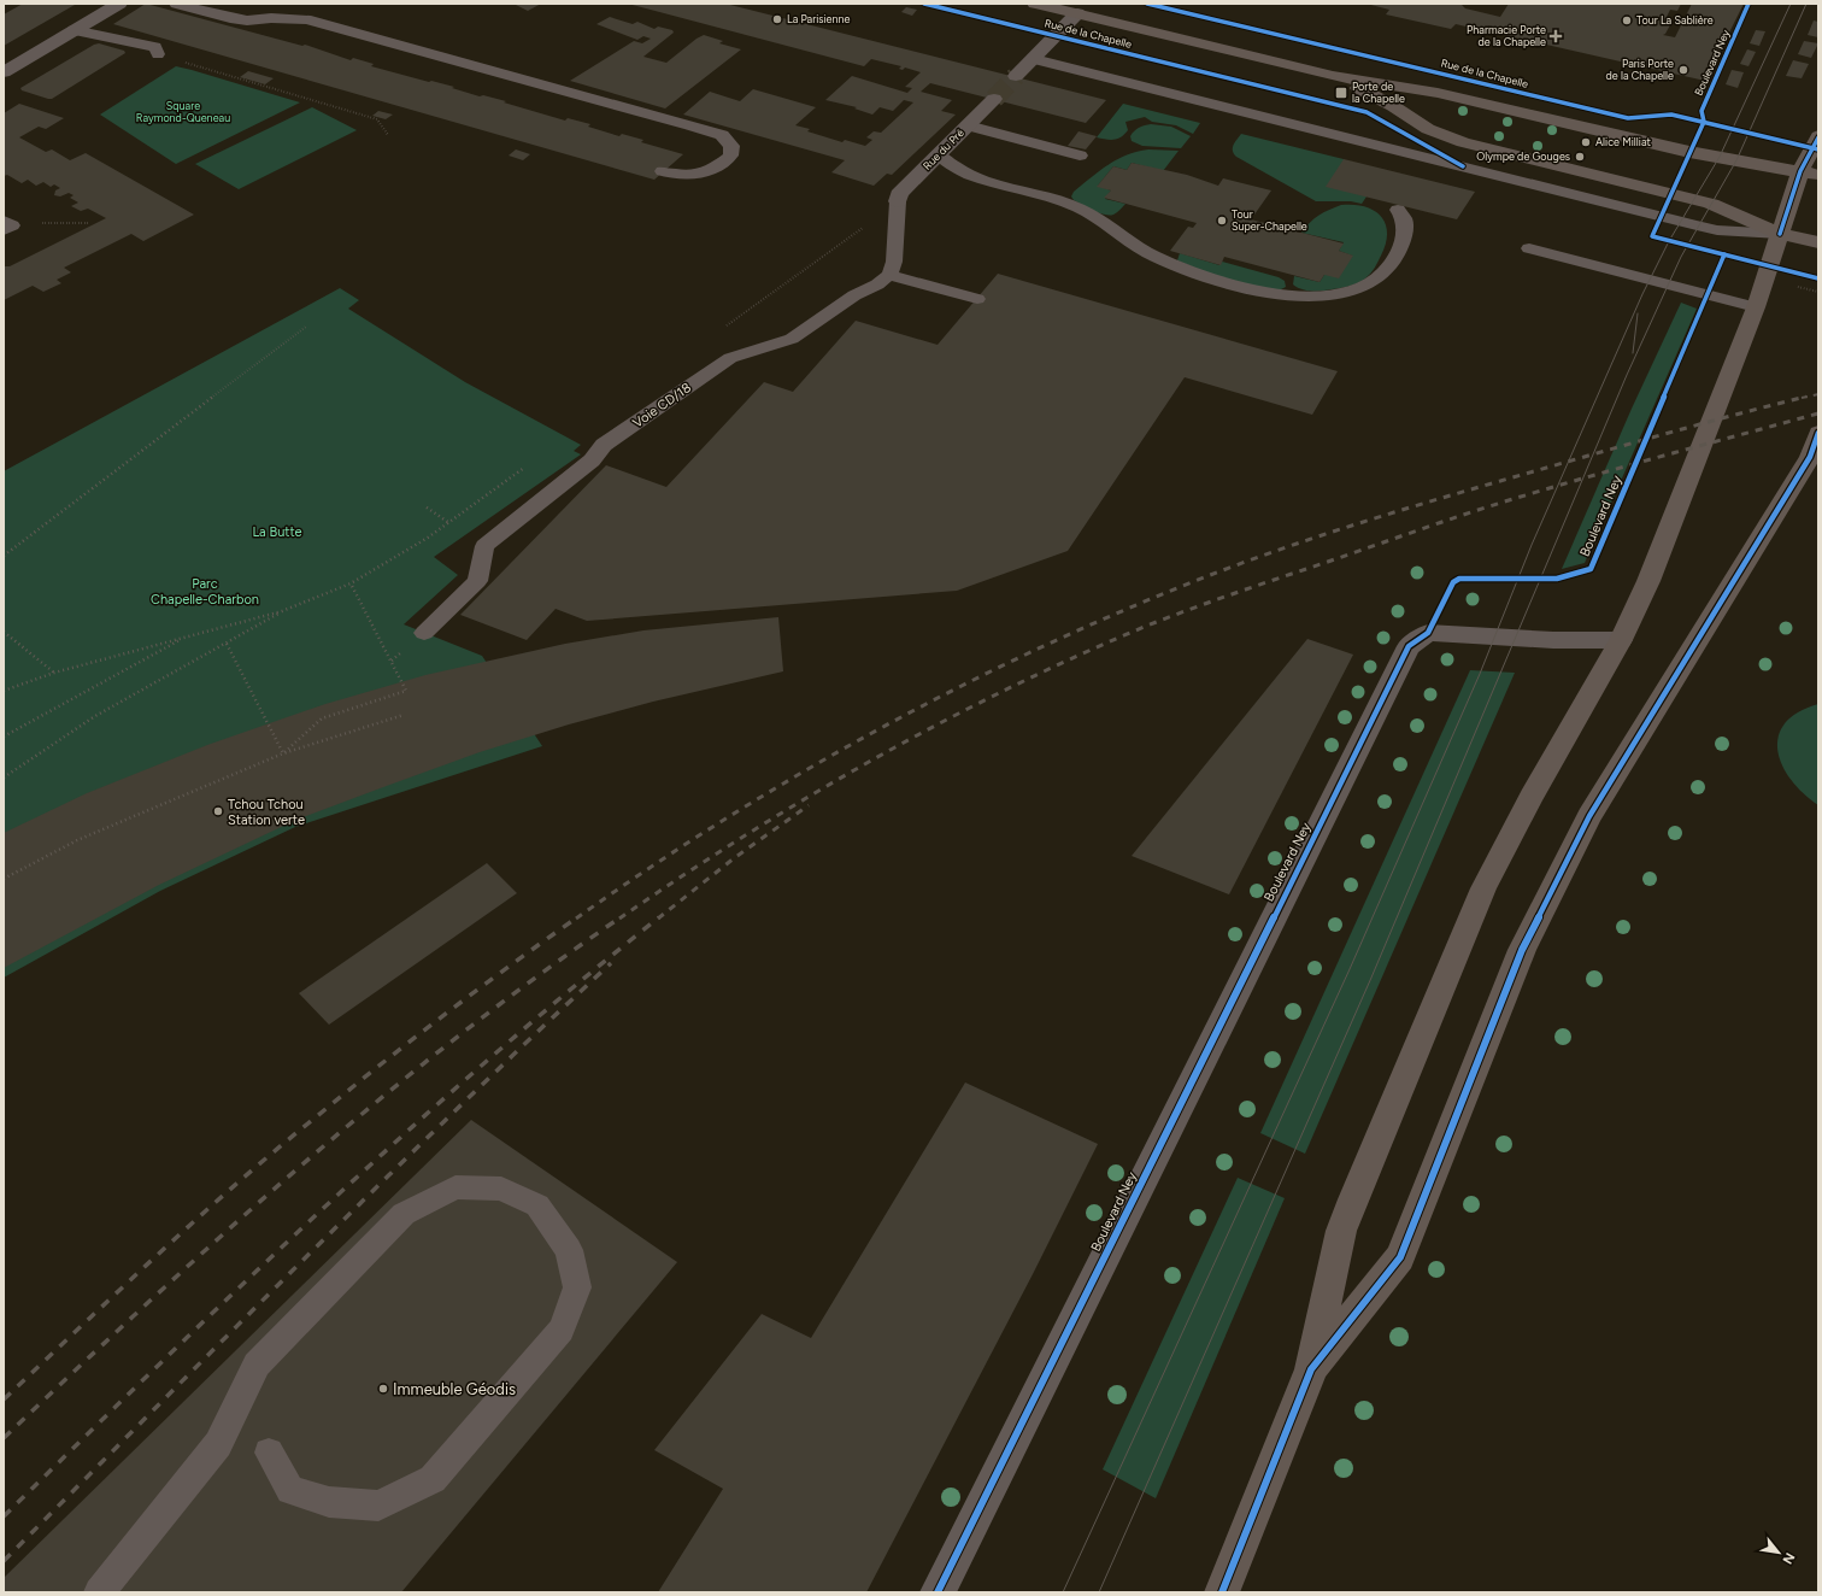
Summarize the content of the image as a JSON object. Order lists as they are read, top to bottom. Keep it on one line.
{"streets":{"main road":["Rue de la Chapelle"],"street":["Boulevard Ney","Rue du Pré"],"lane":["Voie CD/18"]},"parks":["Square Raymond-Queneau","La Butte","Parc Chapelle-Charbon"],"places":{"other":["La Parisienne","Tour La Sablière","Paris Porte de la Chapelle","Alice Milliat","Olympe de Gouges","Tour Super-Chapelle","Tchou Tchou Station verte","Immeuble Géodis"],"health":["Pharmacie Porte de la Chapelle"],"transit":["Porte de la Chapelle"]},"north":"bottom right"}
